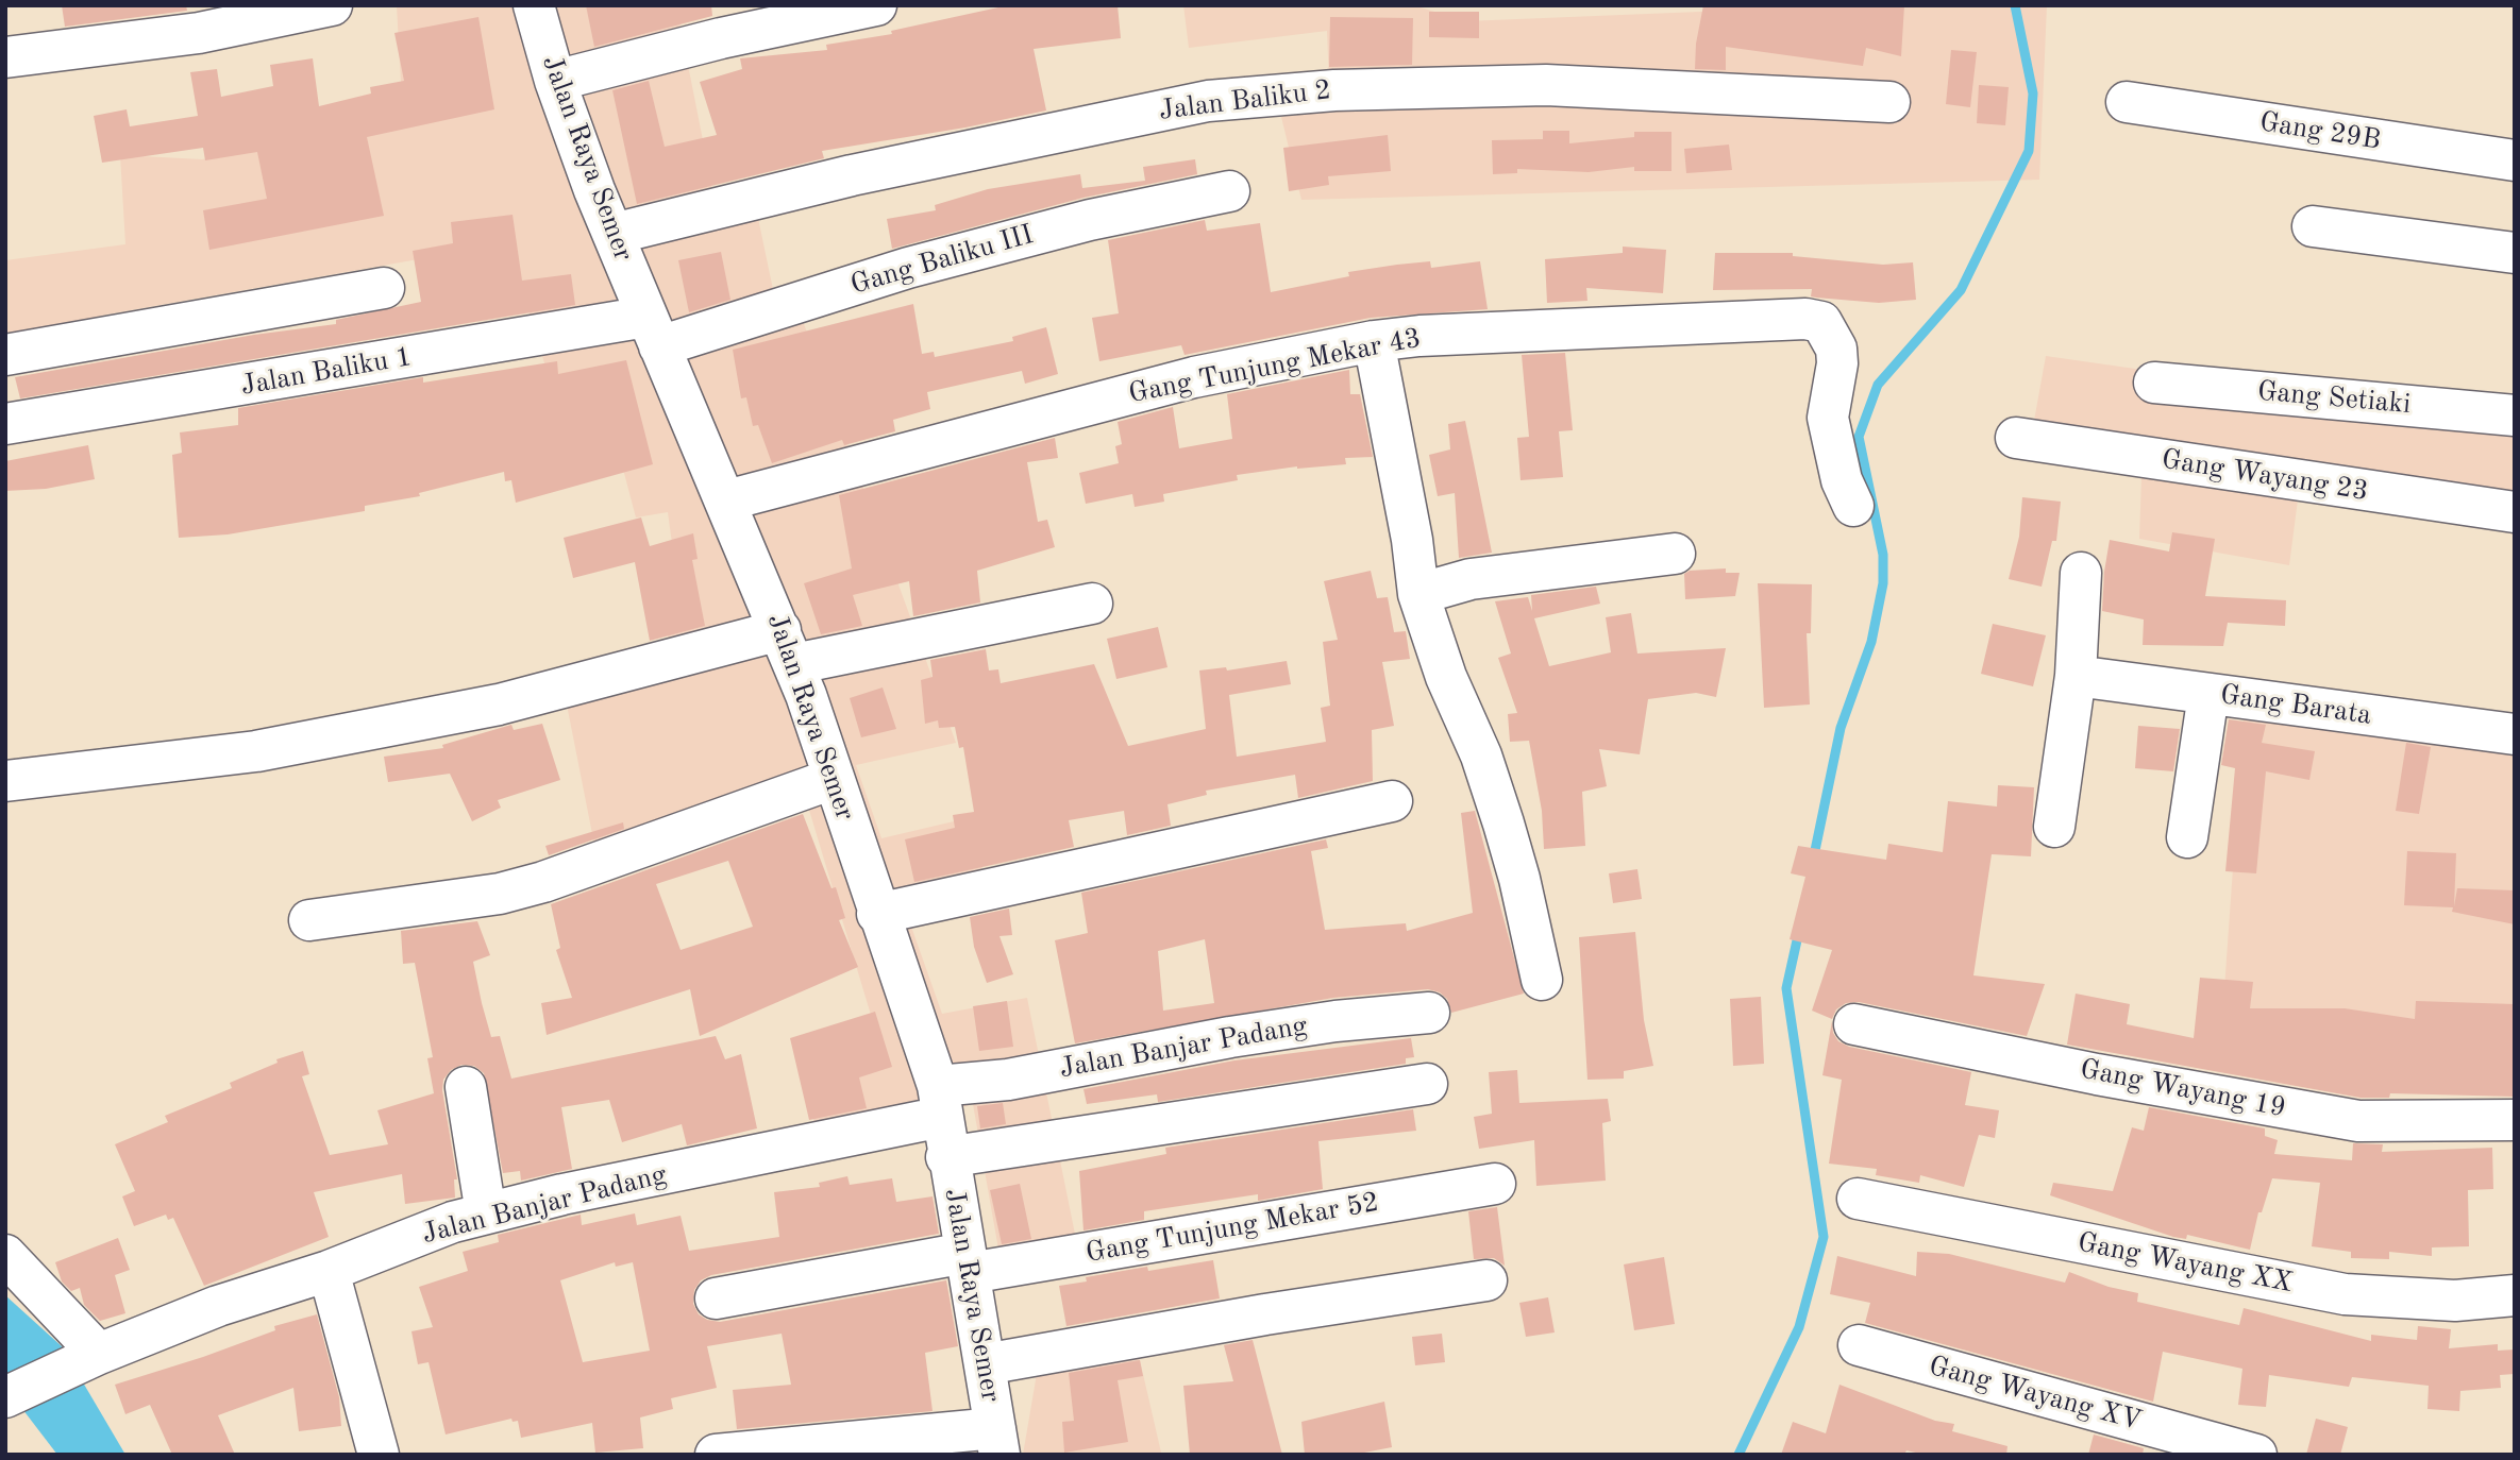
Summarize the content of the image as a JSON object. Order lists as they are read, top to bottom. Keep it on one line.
{"streets":{"street":["Jalan Baliku 2","Gang 29B","Jalan Raya Semer","Gang Baliku III","Gang Tunjung Mekar 43","Jalan Baliku 1","Gang Setiaki","Gang Wayang 23","Gang Barata","Jalan Banjar Padang","Gang Wayang 19","Gang Tunjung Mekar 52","Gang Wayang XX","Gang Wayang XV"]},"crossings":[["Jalan Baliku 2","Jalan Raya Semer"],["Jalan Raya Semer","Gang Baliku III"],["Jalan Raya Semer","Gang Tunjung Mekar 43"],["Jalan Raya Semer","Jalan Baliku 1"],["Jalan Raya Semer","Jalan Banjar Padang"],["Jalan Raya Semer","Gang Tunjung Mekar 52"],["Gang Baliku III","Jalan Baliku 1"]]}
